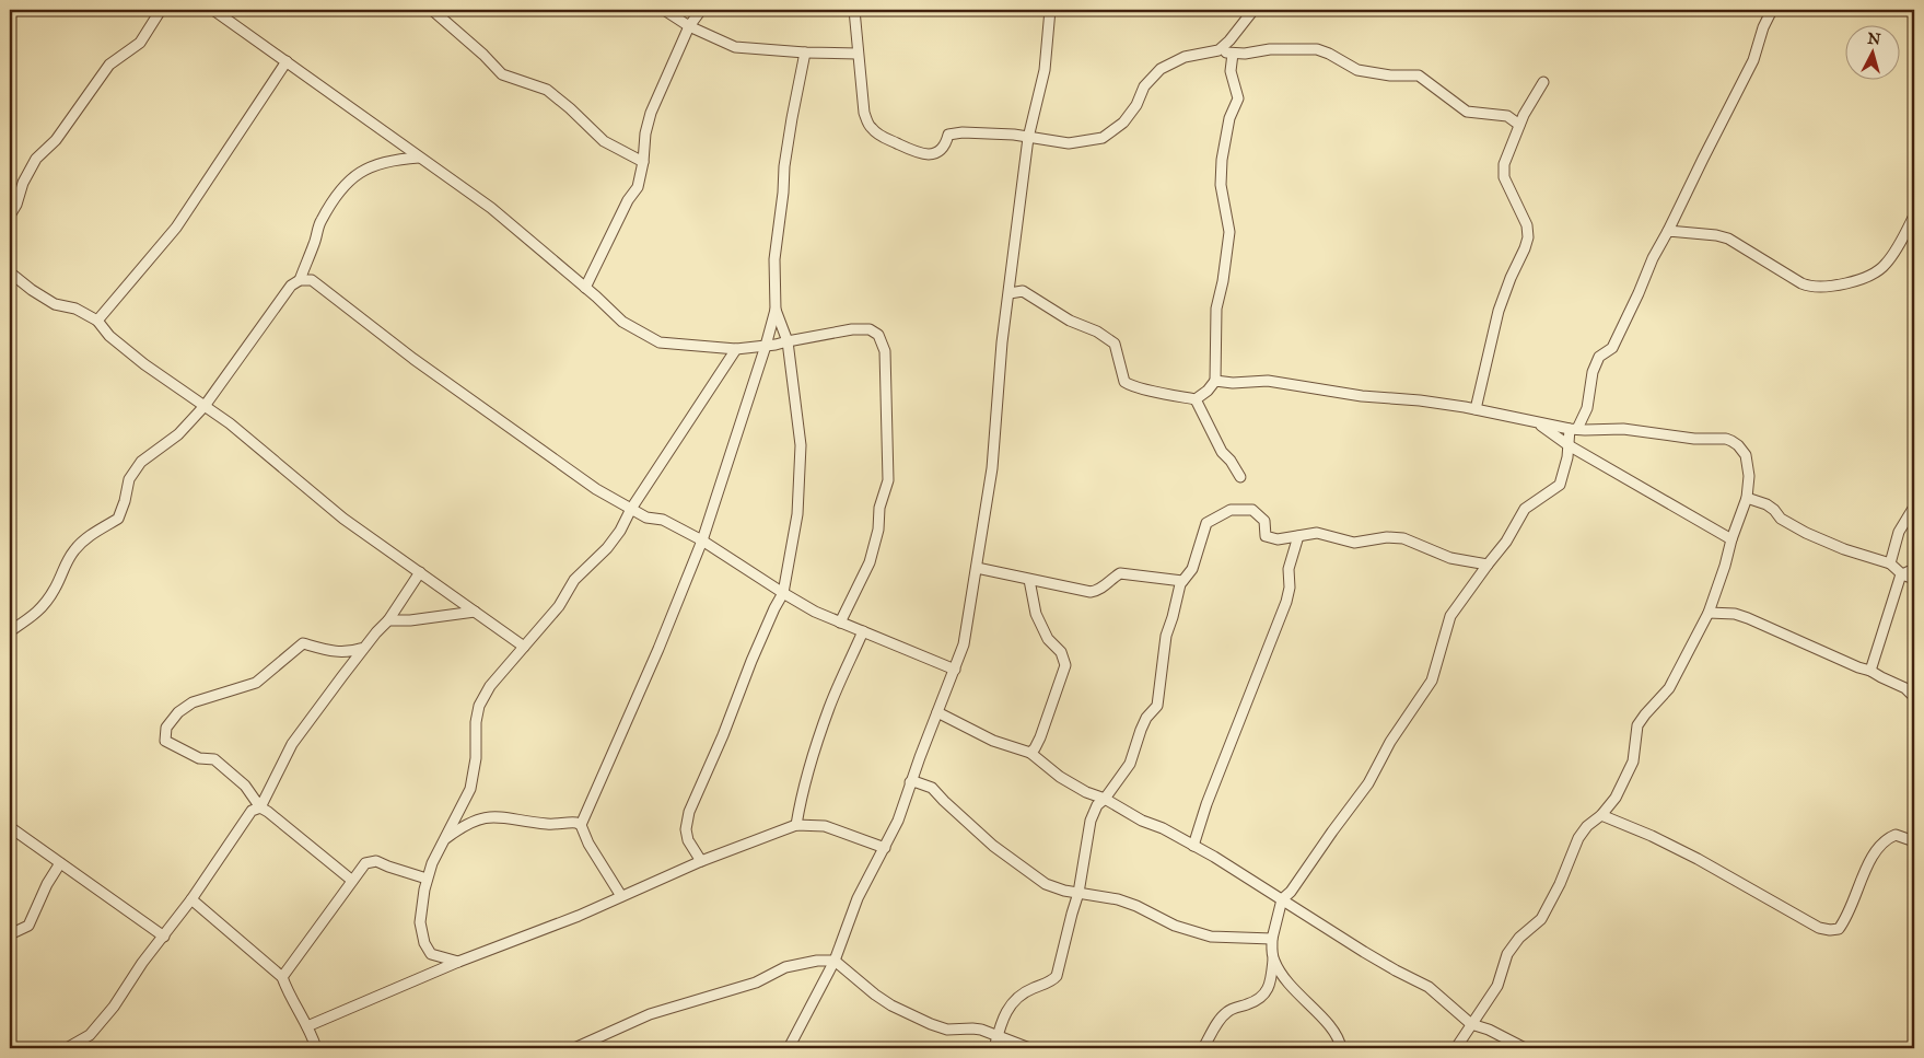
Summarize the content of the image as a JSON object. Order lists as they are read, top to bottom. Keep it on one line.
{"north":"top"}
